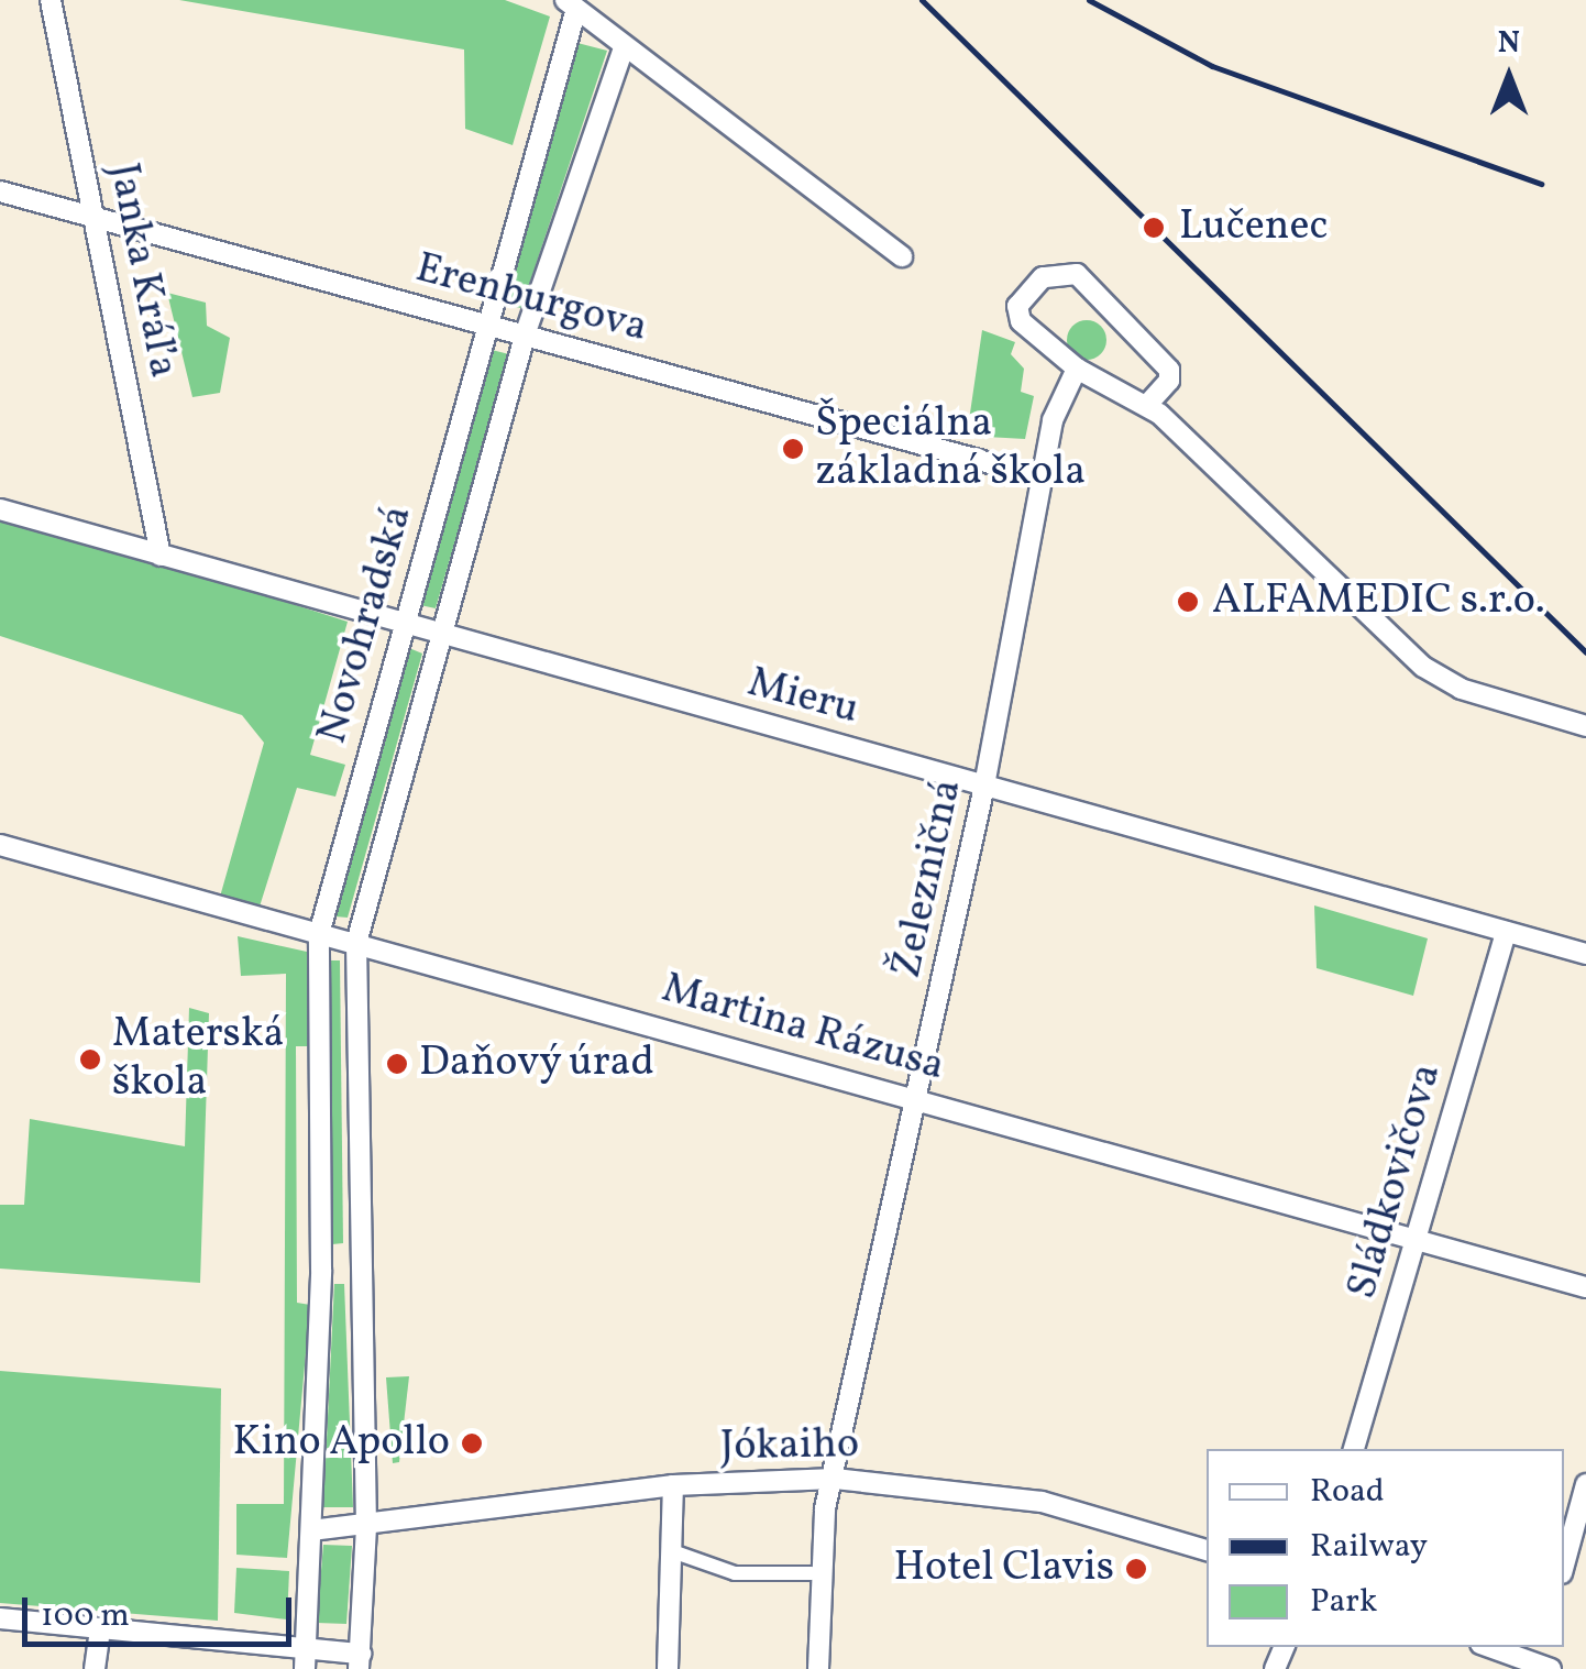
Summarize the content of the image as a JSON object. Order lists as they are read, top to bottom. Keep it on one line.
{"streets":{"street":["Janka Kráľa","Erenburgova","Novohradská","Mieru","Železničná","Martina Rázusa","Sládkovičova","Jókaiho"]},"crossings":[["Janka Kráľa","Erenburgova"],["Janka Kráľa","Mieru"],["Erenburgova","Novohradská"],["Erenburgova","Železničná"],["Novohradská","Mieru"],["Novohradská","Martina Rázusa"],["Novohradská","Jókaiho"],["Mieru","Železničná"],["Mieru","Sládkovičova"],["Železničná","Martina Rázusa"],["Železničná","Jókaiho"],["Martina Rázusa","Sládkovičova"]],"places":["Lučenec","Špeciálna základná škola","ALFAMEDIC s.r.o.","Materská škola","Daňový úrad","Kino Apollo","Hotel Clavis"],"legend":["Road","Railway","Park"],"scale_bar":"100 m","north":"top"}
